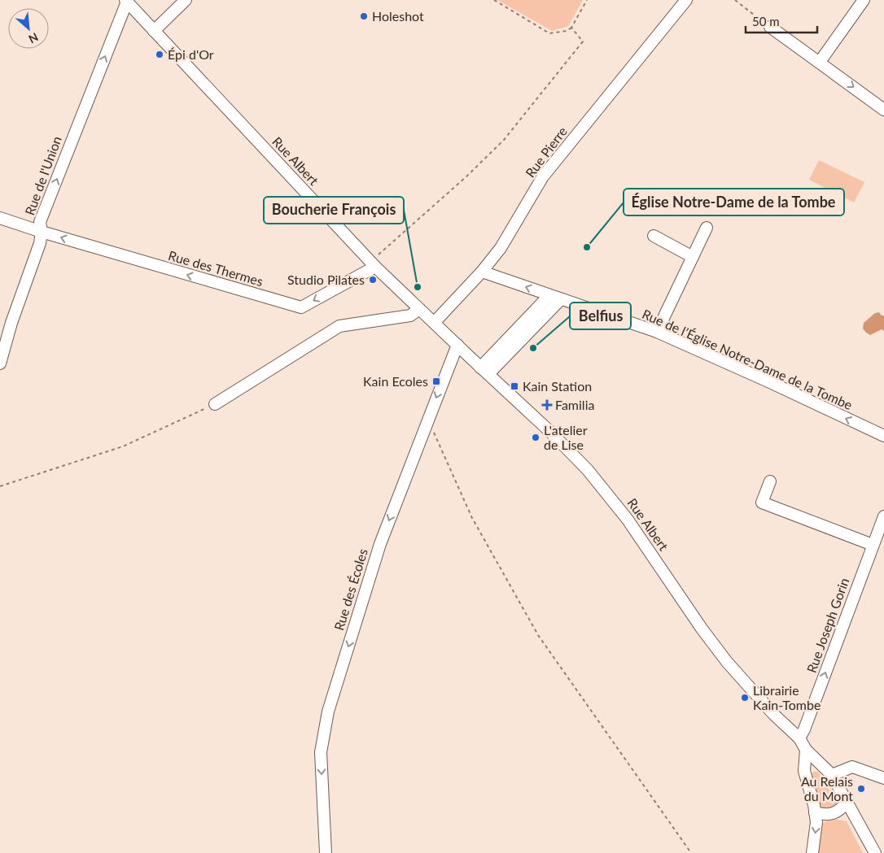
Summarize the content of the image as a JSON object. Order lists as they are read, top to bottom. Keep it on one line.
{"streets":{"street":["Rue Pierre","Rue Albert","Rue de l'Union","Rue des Thermes","Rue de l’Église Notre-Dame de la Tombe","Rue des Écoles","Rue Joseph Gorin"]},"crossings":[["Rue Pierre","Rue Albert"],["Rue Pierre","Rue de l’Église Notre-Dame de la Tombe"],["Rue Albert","Rue de l'Union"],["Rue Albert","Rue des Thermes"],["Rue Albert","Rue des Écoles"],["Rue Albert","Rue Joseph Gorin"],["Rue de l'Union","Rue des Thermes"]],"one_way":["Rue de l'Union","Rue des Thermes","Rue de l’Église Notre-Dame de la Tombe","Rue des Écoles","Rue Joseph Gorin"],"places":{"other":["Holeshot","Épi d'Or","Église Notre-Dame de la Tombe","Studio Pilates","Boucherie François","Belfius","L'atelier de Lise","Librairie Kain-Tombe","Au Relais du Mont"],"transit":["Kain Ecoles","Kain Station"],"health":["Familia"]},"scale_bar":"50 m","north":"bottom right"}
